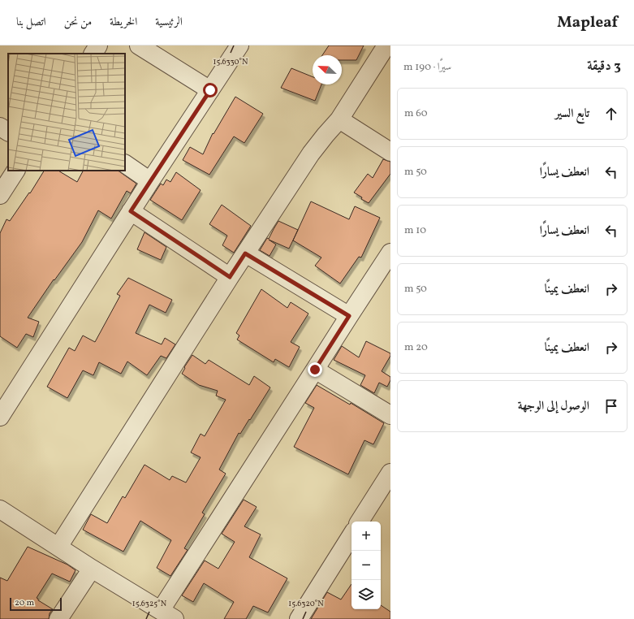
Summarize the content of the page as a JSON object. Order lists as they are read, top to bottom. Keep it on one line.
{"scale_bar":"20 m","north":"top left","page":{"header":"Mapleaf","nav":["الرئيسية","الخريطة","من نحن","اتصل بنا"],"heading":["3 دقيقة","سيرًا · 190 m"],"list":[["تابع السير","60 m"],["انعطف يسارًا","50 m"],["انعطف يسارًا","10 m"],["انعطف يمينًا","50 m"],["انعطف يمينًا","20 m"],"الوصول إلى الوجهة"],"map_buttons":["+","−"],"scale":"20 m"},"coordinates":["15.6330°N","15.6325°N","15.6320°N"]}
